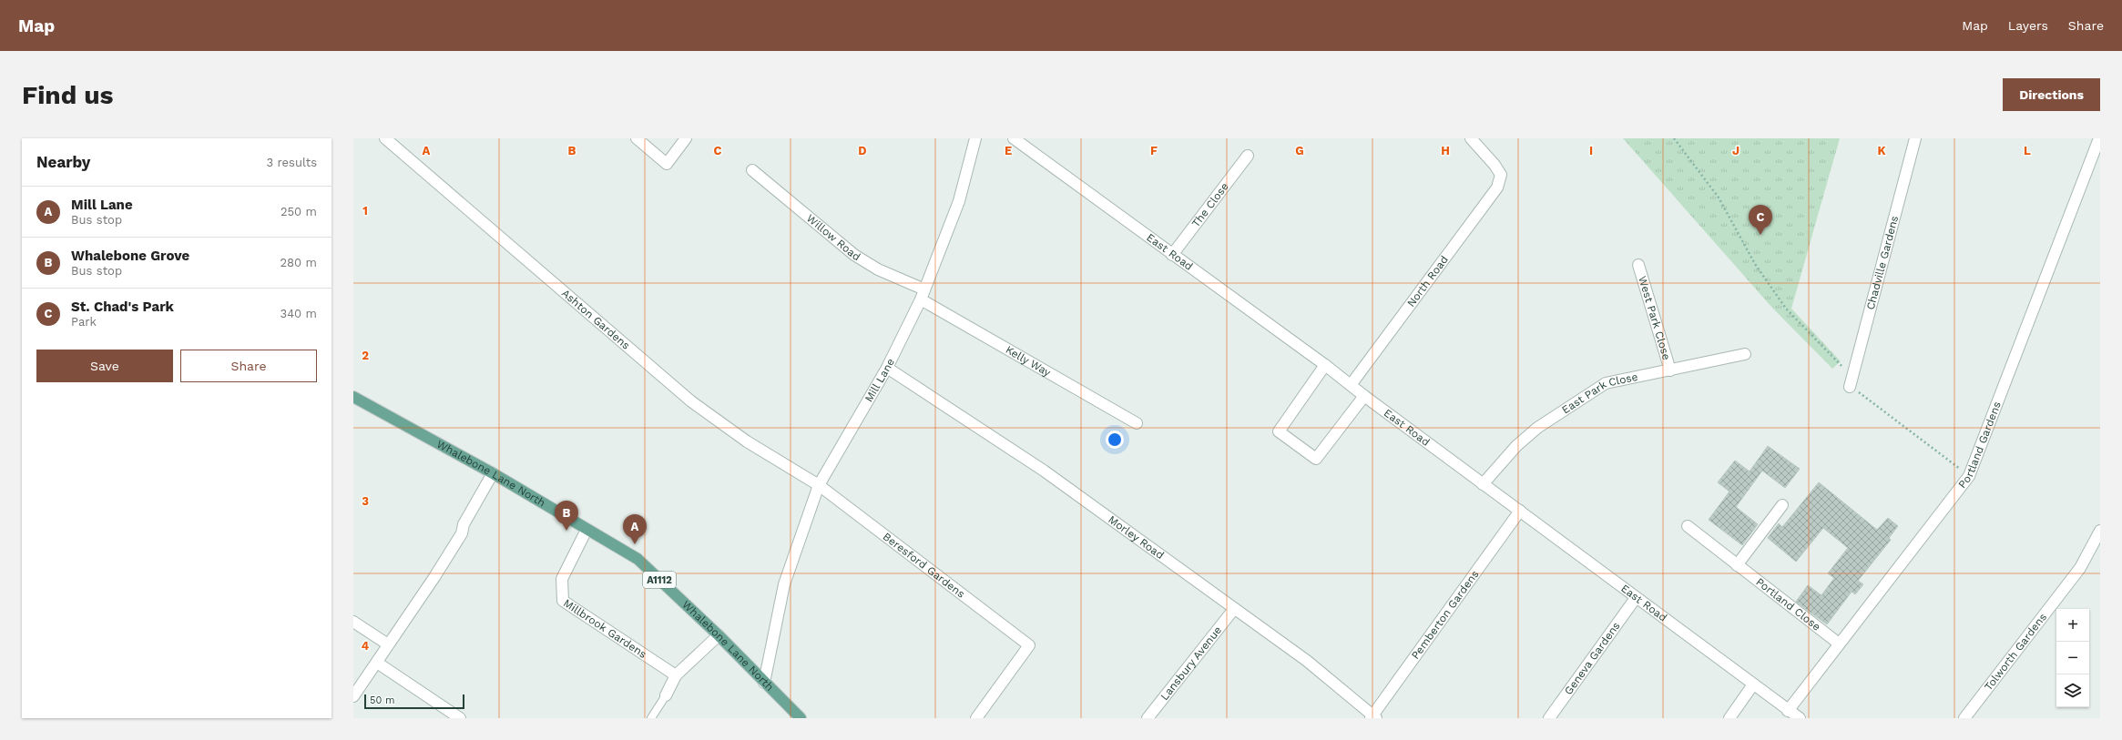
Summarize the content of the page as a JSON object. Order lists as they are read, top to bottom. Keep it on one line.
{"streets":{"main road":["Whalebone Lane North","A1112"],"street":["The Close","Willow Road","East Road","Chadville Gardens","North Road","West Park Close","Ashton Gardens","Kelly Way","Mill Lane","East Park Close","Portland Gardens","Morley Road","Beresford Gardens","Portland Close","Pemberton Gardens","Millbrook Gardens","Tolworth Gardens","Geneva Gardens","Lansbury Avenue"]},"crossings":[["The Close","East Road"],["Willow Road","Kelly Way"],["Willow Road","Mill Lane"],["East Road","North Road"],["East Road","East Park Close"],["East Road","Portland Gardens"],["East Road","Pemberton Gardens"],["East Road","Geneva Gardens"],["West Park Close","East Park Close"],["Ashton Gardens","Mill Lane"],["Ashton Gardens","Beresford Gardens"],["Kelly Way","Mill Lane"],["Mill Lane","Whalebone Lane North"],["Mill Lane","Morley Road"],["Mill Lane","Beresford Gardens"],["Portland Gardens","Portland Close"],["Whalebone Lane North","Millbrook Gardens"],["Morley Road","Pemberton Gardens"],["Morley Road","Lansbury Avenue"]],"scale_bar":"50 m","page":{"header":"Map","nav":["Map","Layers","Share"],"buttons":["Directions",["Save","Share"]],"title":"Find us","heading":["Nearby","3 results"],"list":[{"mark":"A","name":"Mill Lane","note":"Bus stop","value":"250 m"},{"mark":"B","name":"Whalebone Grove","note":"Bus stop","value":"280 m"},{"mark":"C","name":"St. Chad's Park","note":"Park","value":"340 m"}],"pins":["C","B","A"],"map_buttons":["+","−"],"scale":"50 m"},"grid":{"columns":["A","B","C","D","E","F","G","H","I","J","K","L"],"rows":["1","2","3","4"]}}
